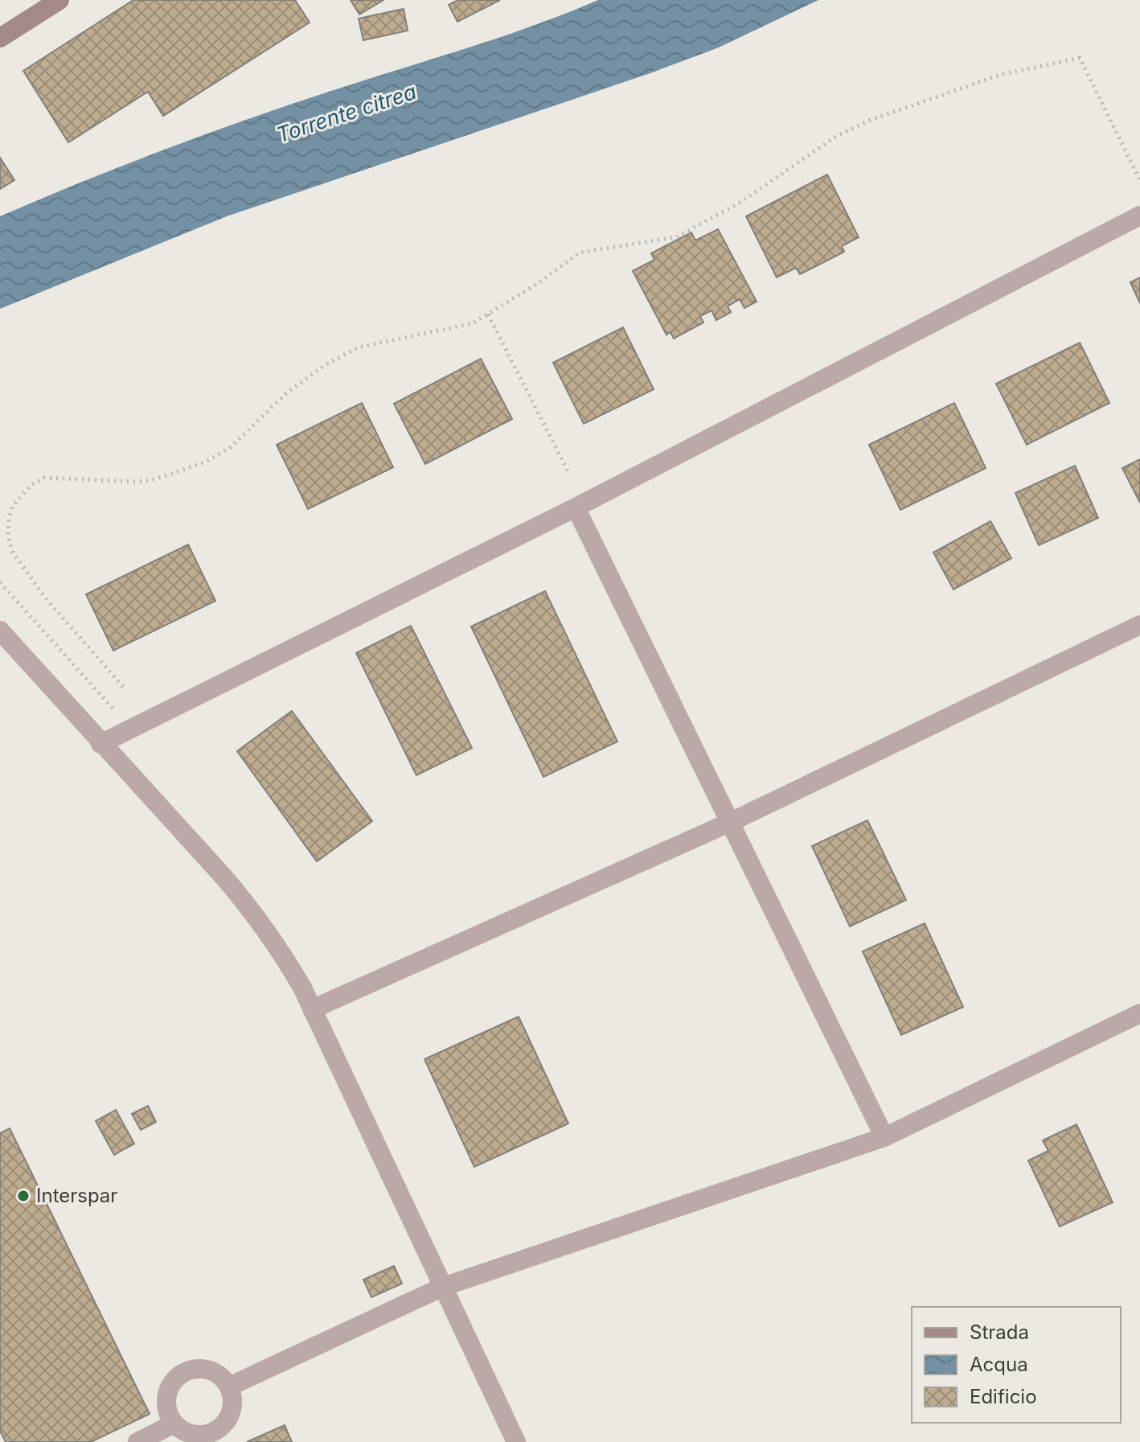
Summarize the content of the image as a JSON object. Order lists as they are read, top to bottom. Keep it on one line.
{"water":["Torrente citrea"],"places":["Interspar"],"legend":["Strada","Acqua","Edificio"]}
